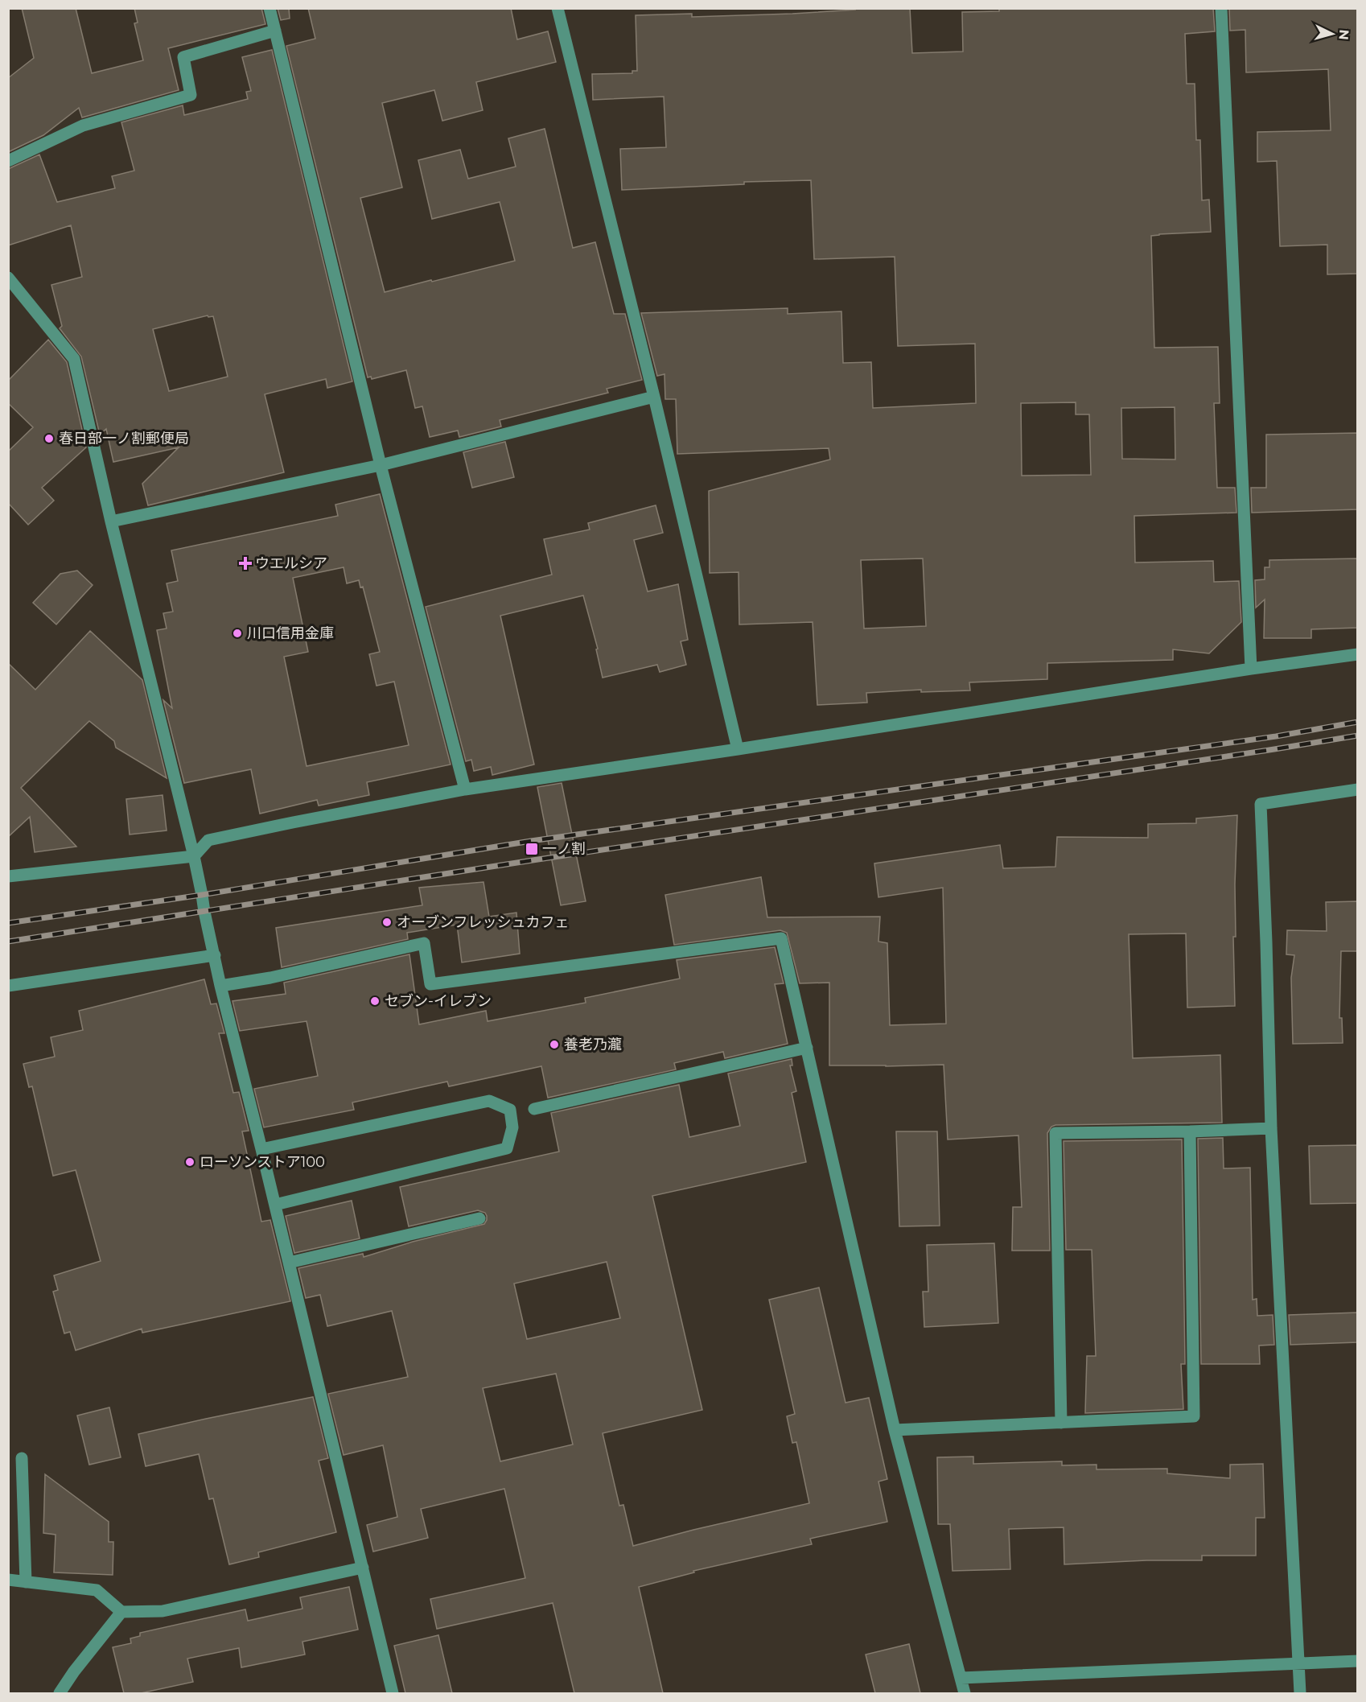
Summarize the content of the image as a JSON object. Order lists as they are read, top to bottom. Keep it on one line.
{"places":{"other":["春日部一ノ割郵便局","川口信用金庫","オーブンフレッシュカフェ","セブン-イレブン","養老乃瀧","ローソンストア100"],"health":["ウエルシア"],"transit":["一ノ割"]},"north":"right"}
